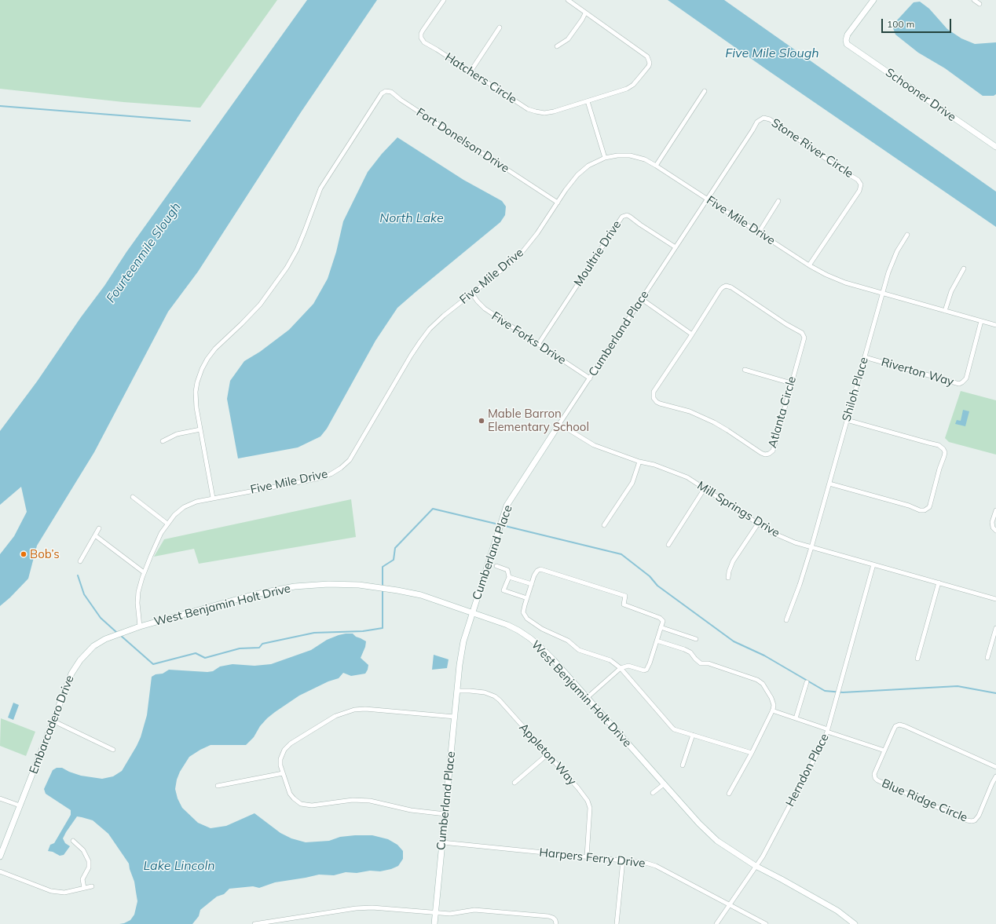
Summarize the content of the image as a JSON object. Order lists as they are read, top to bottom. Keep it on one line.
{"streets":{"street":["Hatchers Circle","Schooner Drive","Fort Donelson Drive","Stone River Circle","Five Mile Drive","Moultrie Drive","Cumberland Place","Five Forks Drive","Riverton Way","Shiloh Place","Atlanta Circle","Mill Springs Drive","West Benjamin Holt Drive","Embarcadero Drive","Appleton Way","Herndon Place","Blue Ridge Circle","Harpers Ferry Drive"]},"crossings":[["Fort Donelson Drive","Five Mile Drive"],["Stone River Circle","Five Mile Drive"],["Stone River Circle","Cumberland Place"],["Five Mile Drive","Cumberland Place"],["Five Mile Drive","Five Forks Drive"],["Five Mile Drive","Riverton Way"],["Five Mile Drive","Shiloh Place"],["Five Mile Drive","West Benjamin Holt Drive"],["Five Mile Drive","Embarcadero Drive"],["Moultrie Drive","Cumberland Place"],["Moultrie Drive","Five Forks Drive"],["Cumberland Place","Five Forks Drive"],["Cumberland Place","Mill Springs Drive"],["Cumberland Place","West Benjamin Holt Drive"],["Cumberland Place","Appleton Way"],["Cumberland Place","Harpers Ferry Drive"],["Riverton Way","Shiloh Place"],["Shiloh Place","Mill Springs Drive"],["Mill Springs Drive","Herndon Place"],["West Benjamin Holt Drive","Embarcadero Drive"],["West Benjamin Holt Drive","Herndon Place"],["Appleton Way","Harpers Ferry Drive"],["Herndon Place","Harpers Ferry Drive"]],"water":["Five Mile Slough","North Lake","Fourteenmile Slough","Lake Lincoln"],"places":["Mable Barron Elementary School","Bob’s"],"scale_bar":"100 m"}
